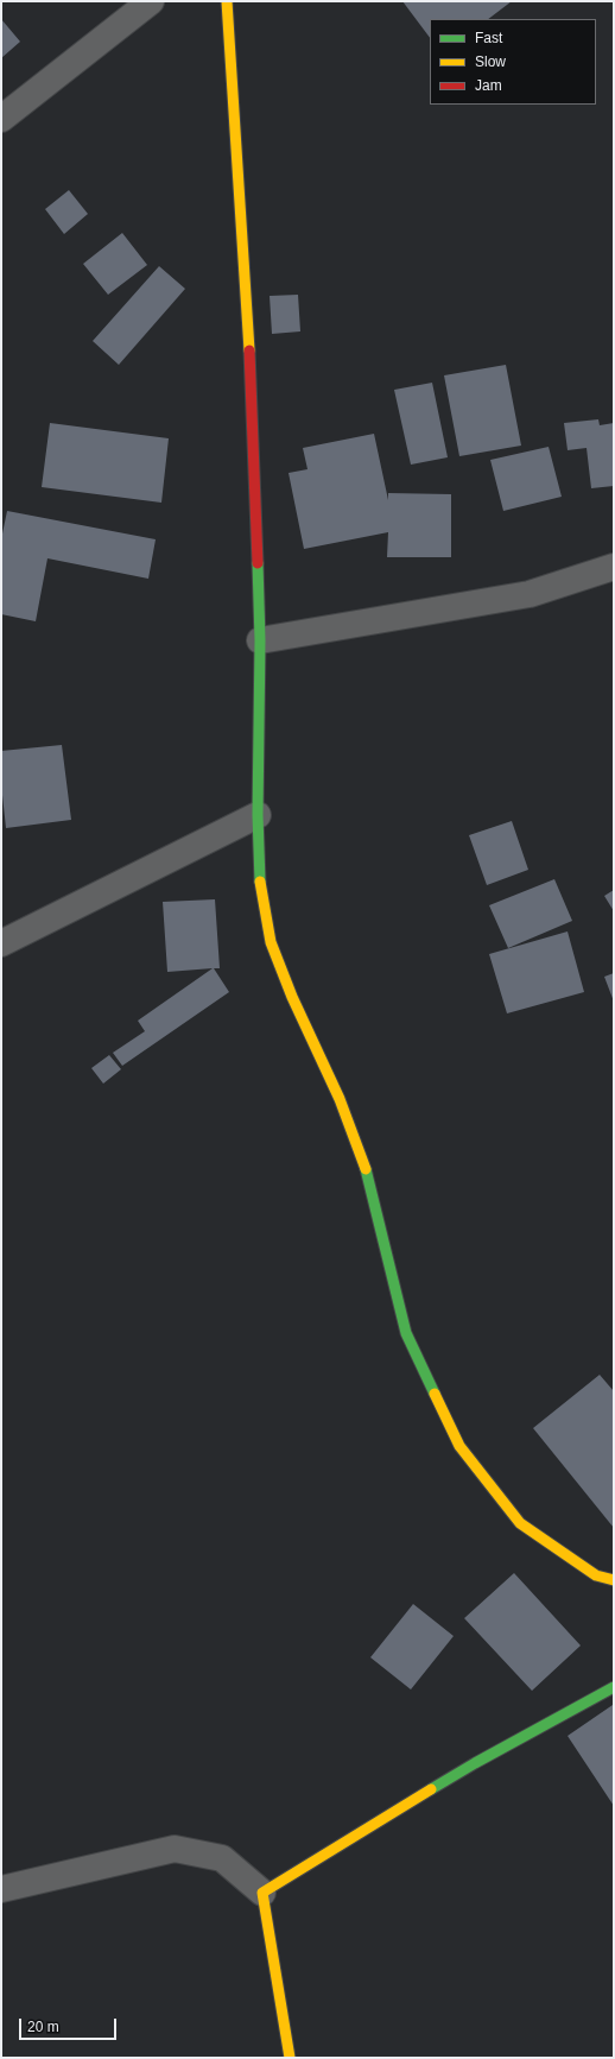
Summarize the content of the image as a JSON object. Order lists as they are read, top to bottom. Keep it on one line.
{"legend":["Fast","Slow","Jam"],"scale_bar":"20 m"}
